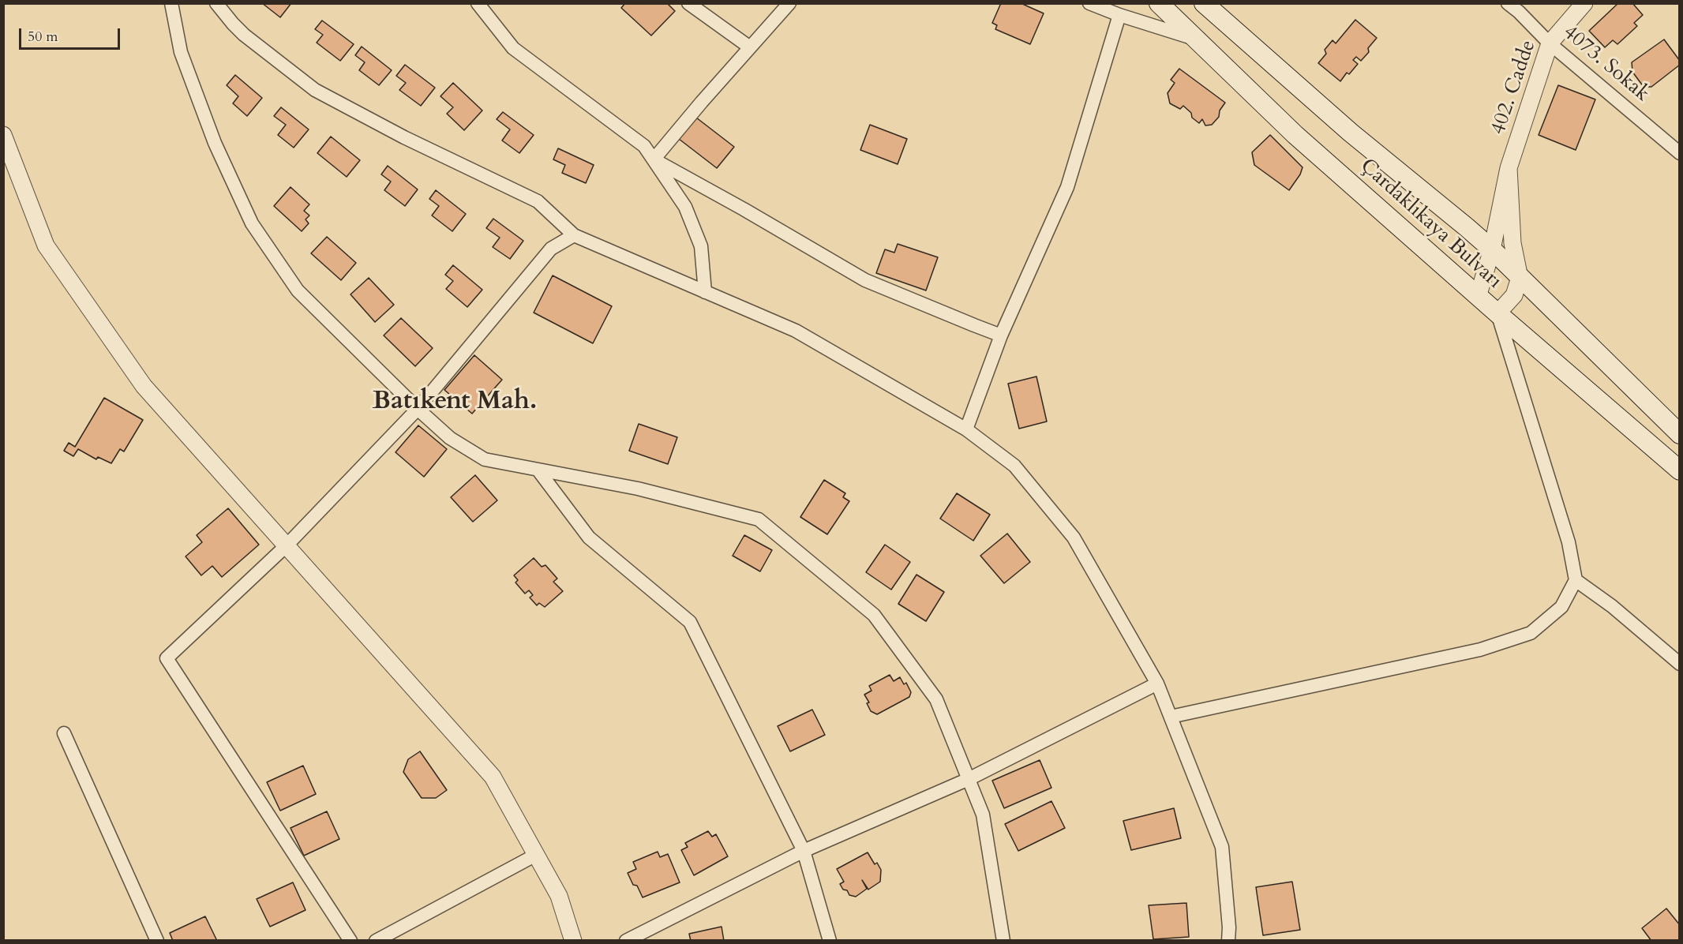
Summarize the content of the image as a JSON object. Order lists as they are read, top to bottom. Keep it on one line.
{"streets":{"main road":["Çardaklıkaya Bulvarı"],"street":["4073. Sokak","402. Cadde"]},"crossings":[["4073. Sokak","402. Cadde"],["402. Cadde","Çardaklıkaya Bulvarı"]],"districts":["Batıkent Mah."],"scale_bar":"50 m"}
